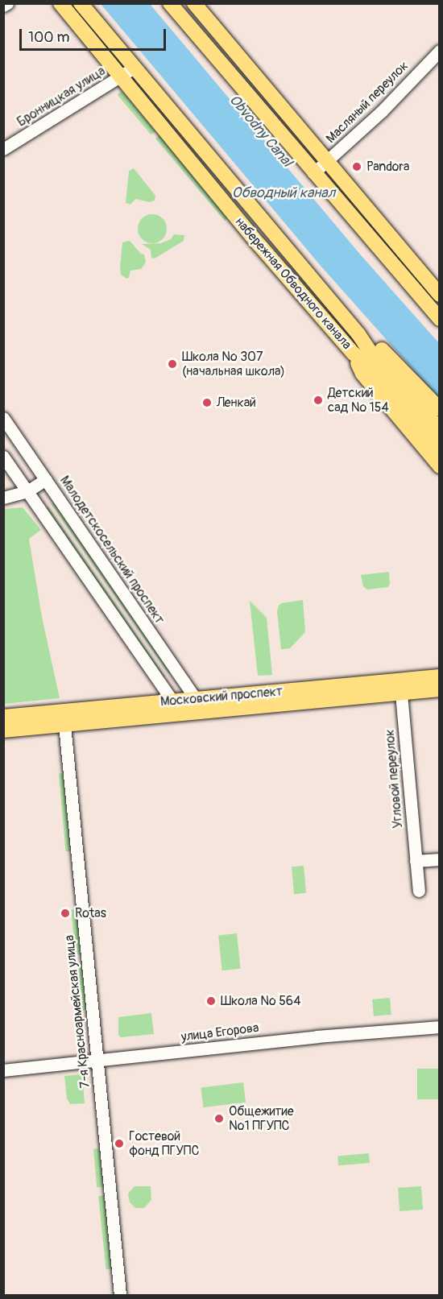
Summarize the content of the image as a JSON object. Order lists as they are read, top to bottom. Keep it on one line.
{"streets":{"main road":["набережная Обводного канала","Московский проспект"],"street":["Бронницкая улица","Масляный переулок","Малодетскосельский проспект","Угловой переулок","7-я Красноармейская улица","улица Егорова"]},"crossings":[["Бронницкая улица","набережная Обводного канала"],["Малодетскосельский проспект","Московский проспект"],["Московский проспект","Угловой переулок"],["Московский проспект","7-я Красноармейская улица"],["7-я Красноармейская улица","улица Егорова"]],"water":["Obvodny Canal","Обводный канал"],"places":["Pandora","Школа № 307 (начальная школа)","Детский сад № 154","Ленкай","Rotas","Школа № 564","Общежитие №1 ПГУПС","Гостевой фонд ПГУПС"],"scale_bar":"100 m"}
